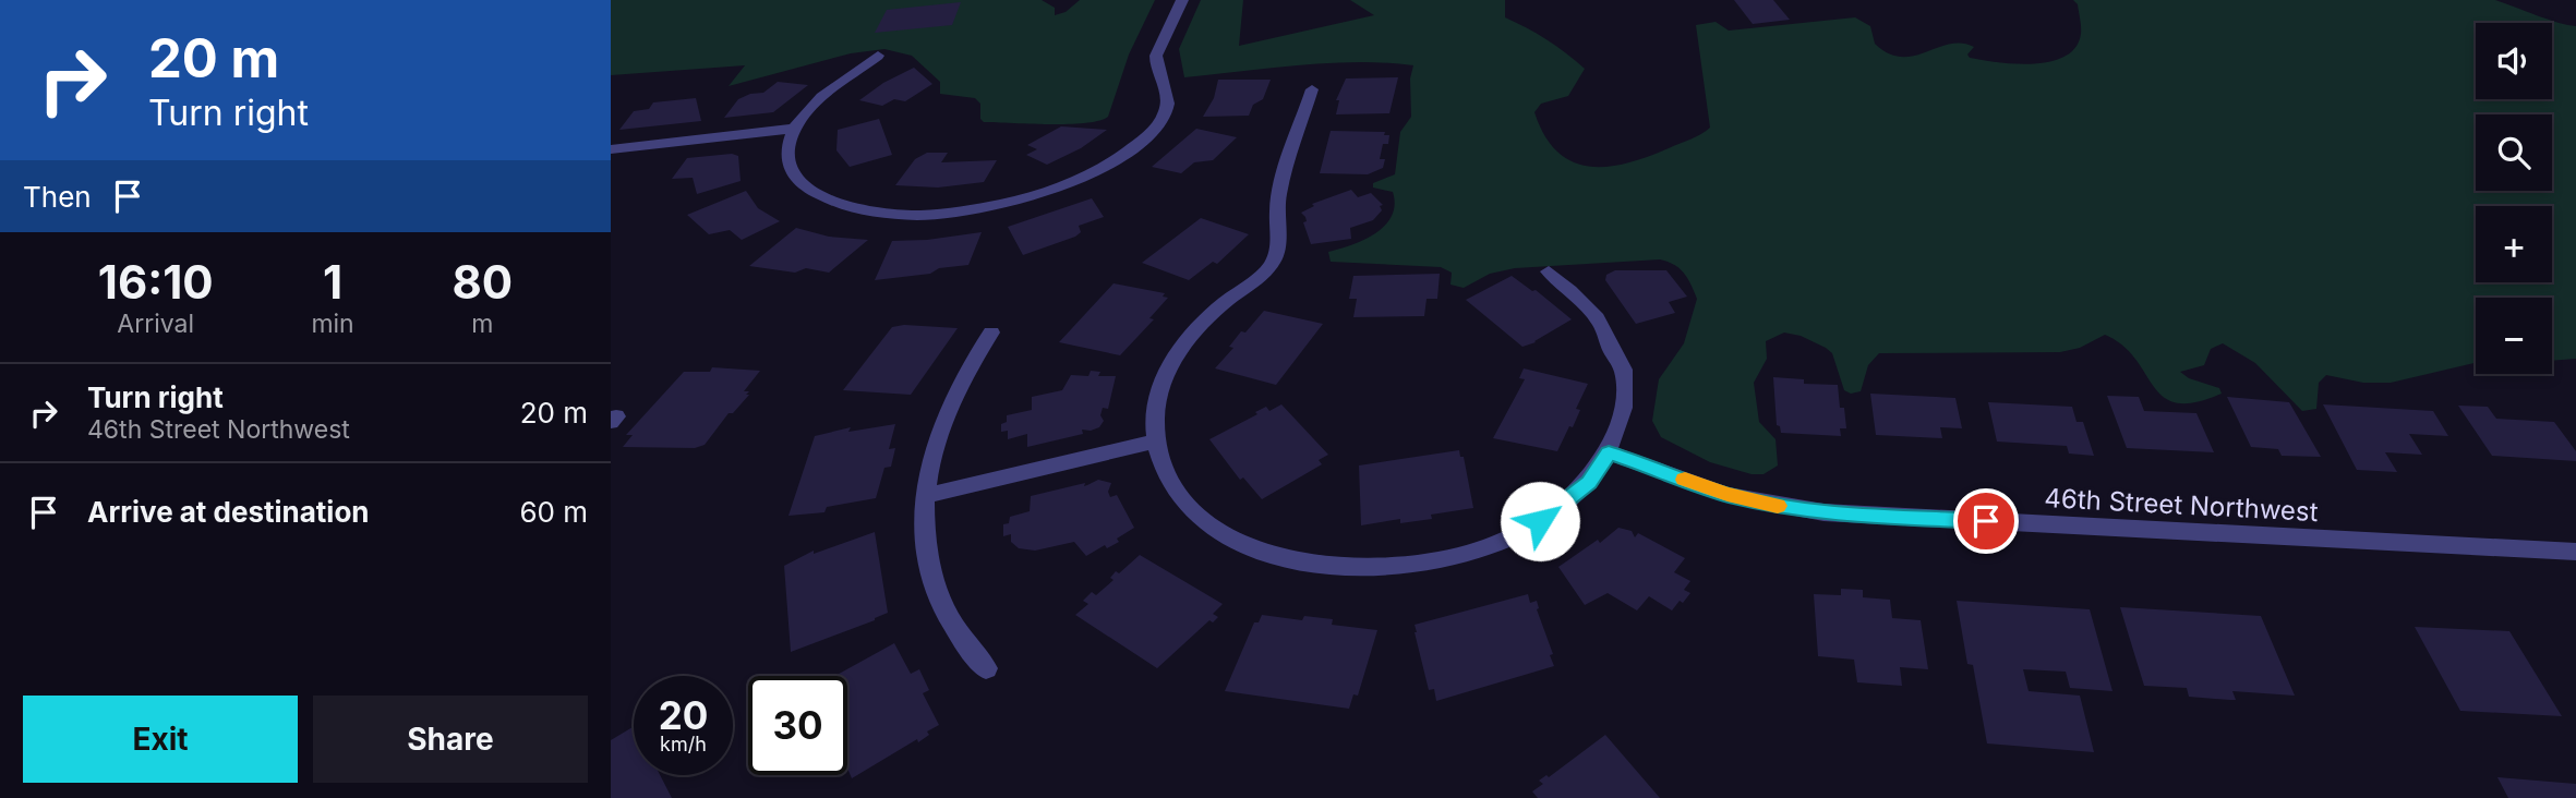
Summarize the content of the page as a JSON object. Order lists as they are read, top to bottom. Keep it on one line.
{"streets":{"street":["46th Street Northwest"]},"page":{"turn":["20 m","Turn right"],"map_buttons":["+","−"],"then":"Then","eta":["16:10","Arrival","1","min","80","m"],"list":[{"name":"Turn right","note":"46th Street Northwest","value":"20 m"},{"name":"Arrive at destination","value":"60 m"}],"speed":"20 km/h","limit":"30","buttons":["Exit","Share"]}}
